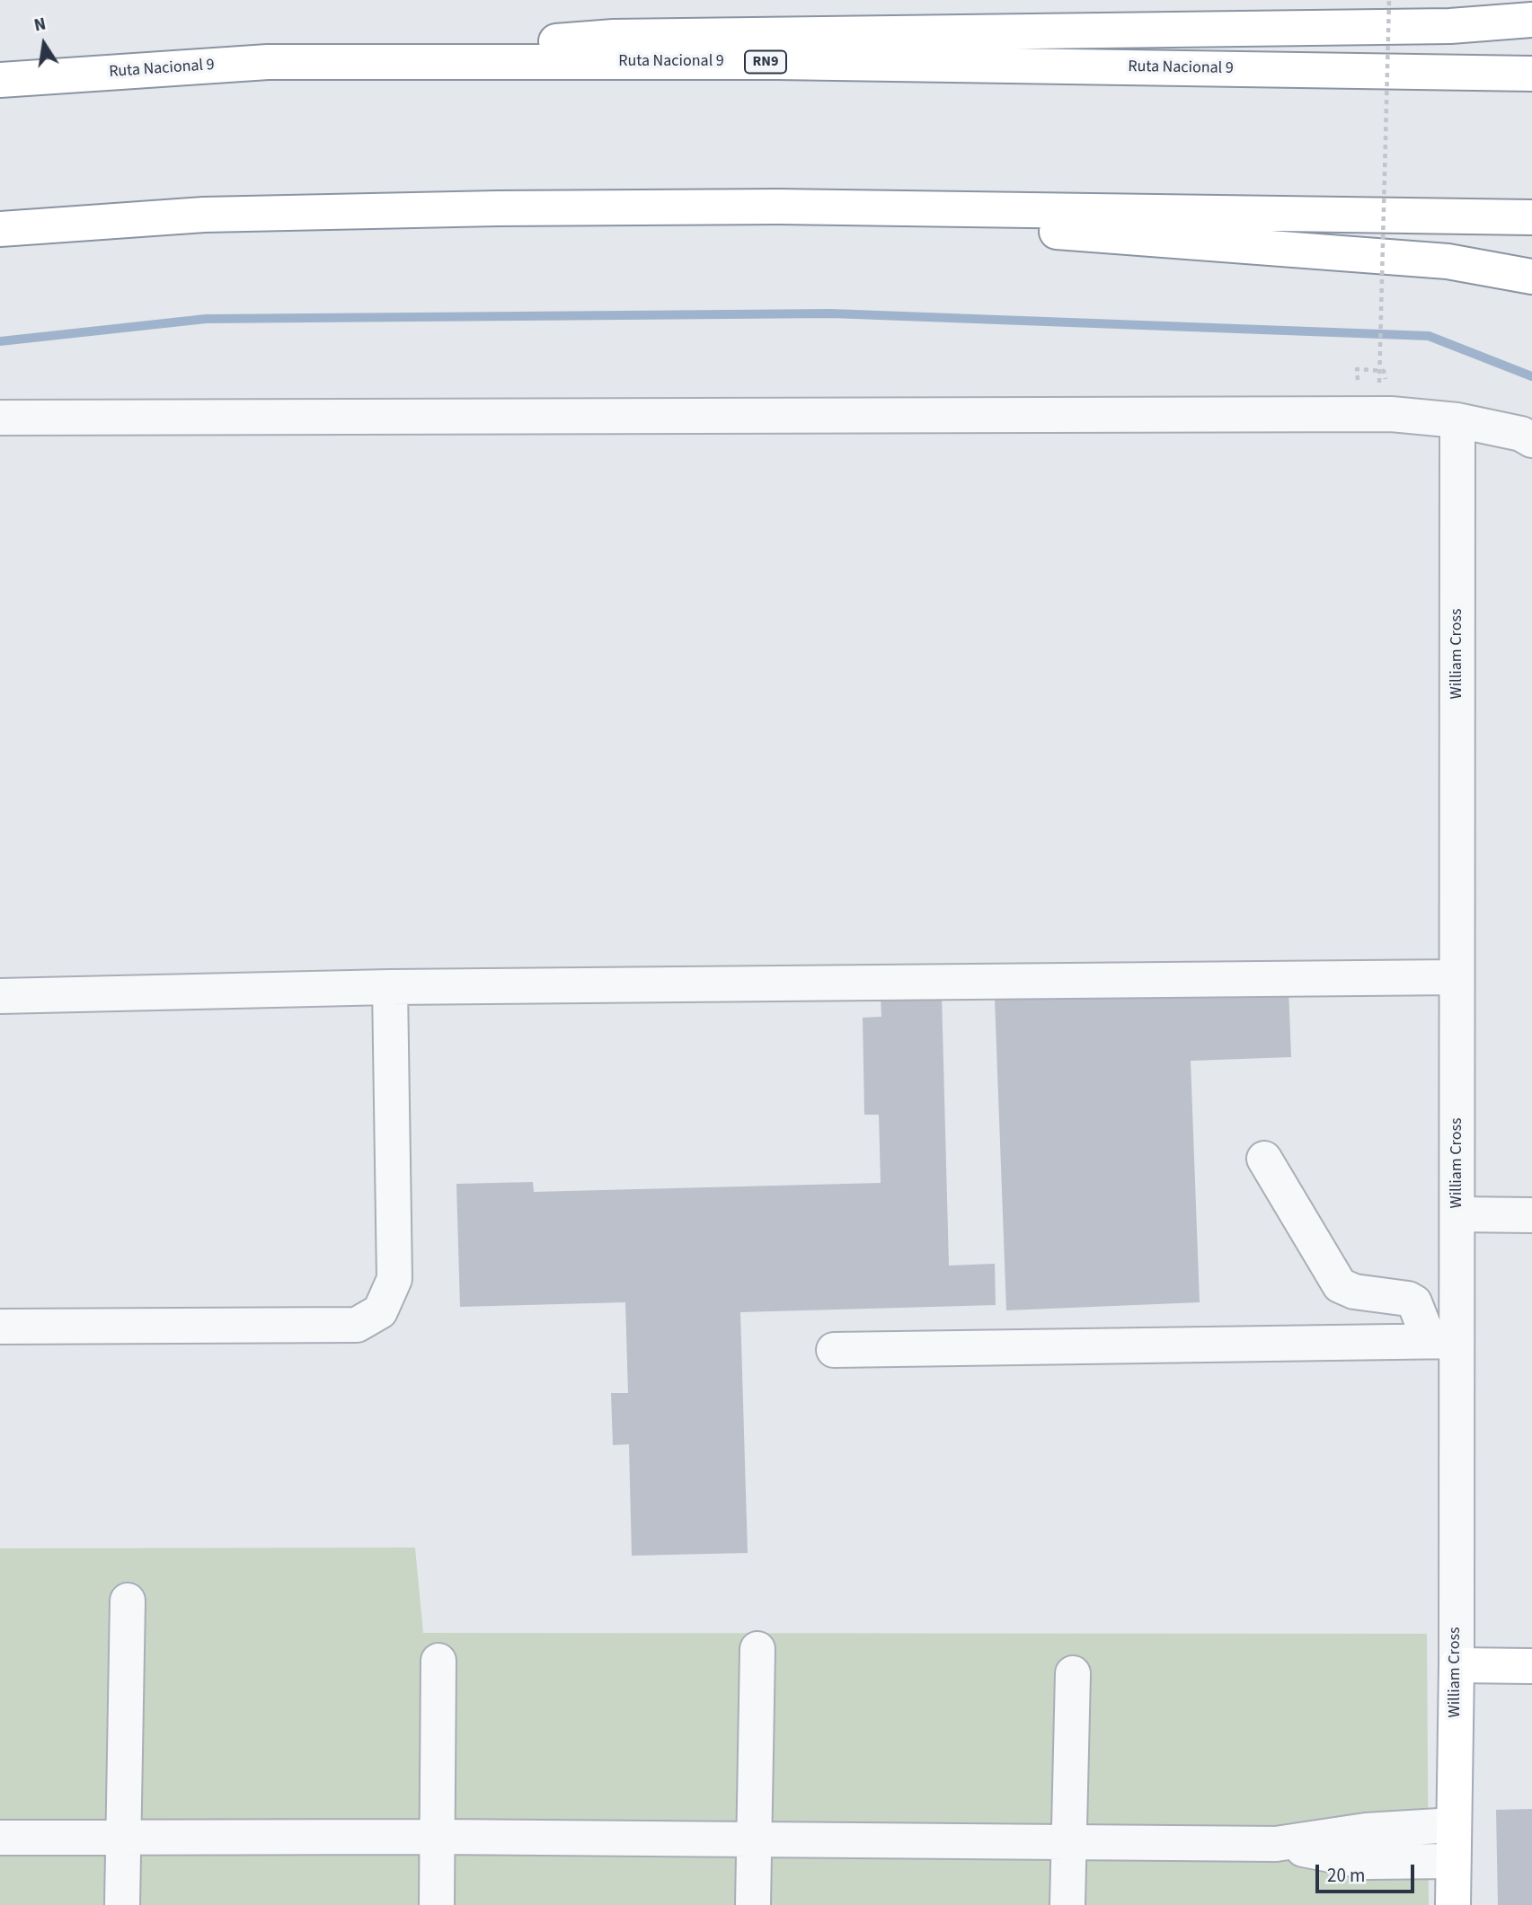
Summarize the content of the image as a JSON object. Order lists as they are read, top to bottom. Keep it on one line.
{"streets":{"main road":["Ruta Nacional 9","RN9","William Cross"]},"scale_bar":"20 m","north":"top"}
